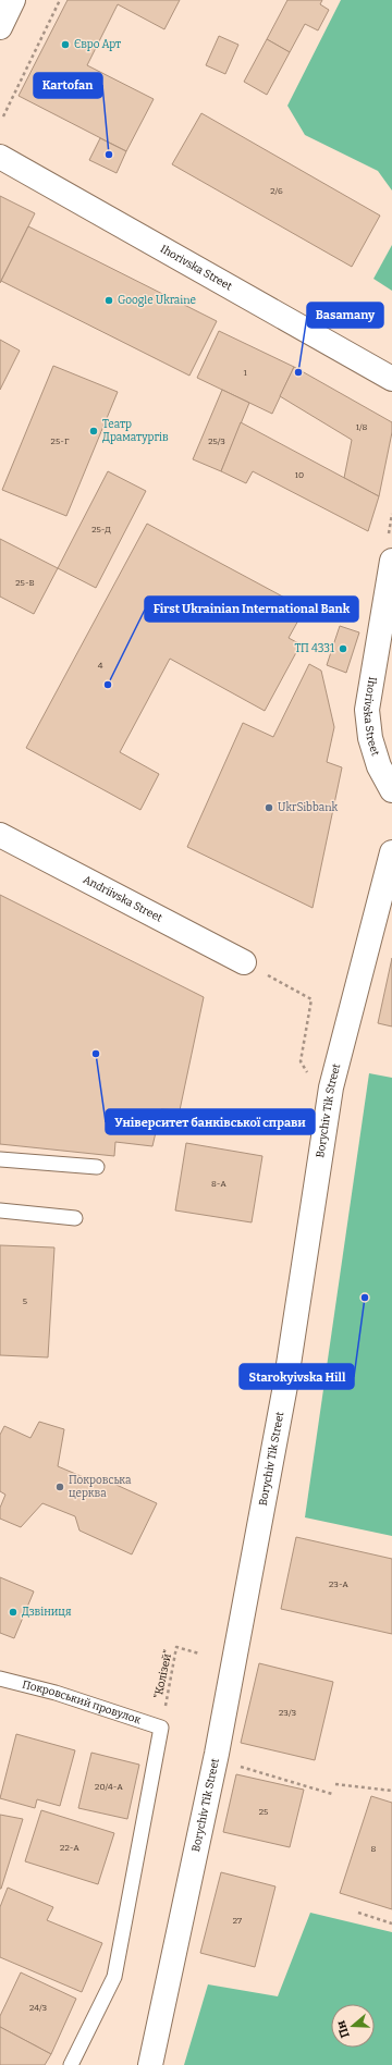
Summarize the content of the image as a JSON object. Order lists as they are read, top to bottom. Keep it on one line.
{"streets":{"street":["Ihorivska Street","Andriivska Street","Borychiv Tik Street"],"lane":["Покровський провулок"],"path":["\"Колізей\""]},"crossings":[["\"Колізей\"","Покровський провулок"]],"places":["Євро Арт","Kartofan","Google Ukraine","Basamany","Театр Драматургів","ТП 4331","First Ukrainian International Bank","UkrSibbank","Університет банківської справи","Starokyivska Hill","Покровська церква","Дзвіниця"],"house_numbers":["2/6","1","1/8","25-Г","25/3","10","25-Д","25-В","4","8-А","5","23-А","23/3","20/4-А","25","22-А","8","27","24/3"],"north":"left"}
